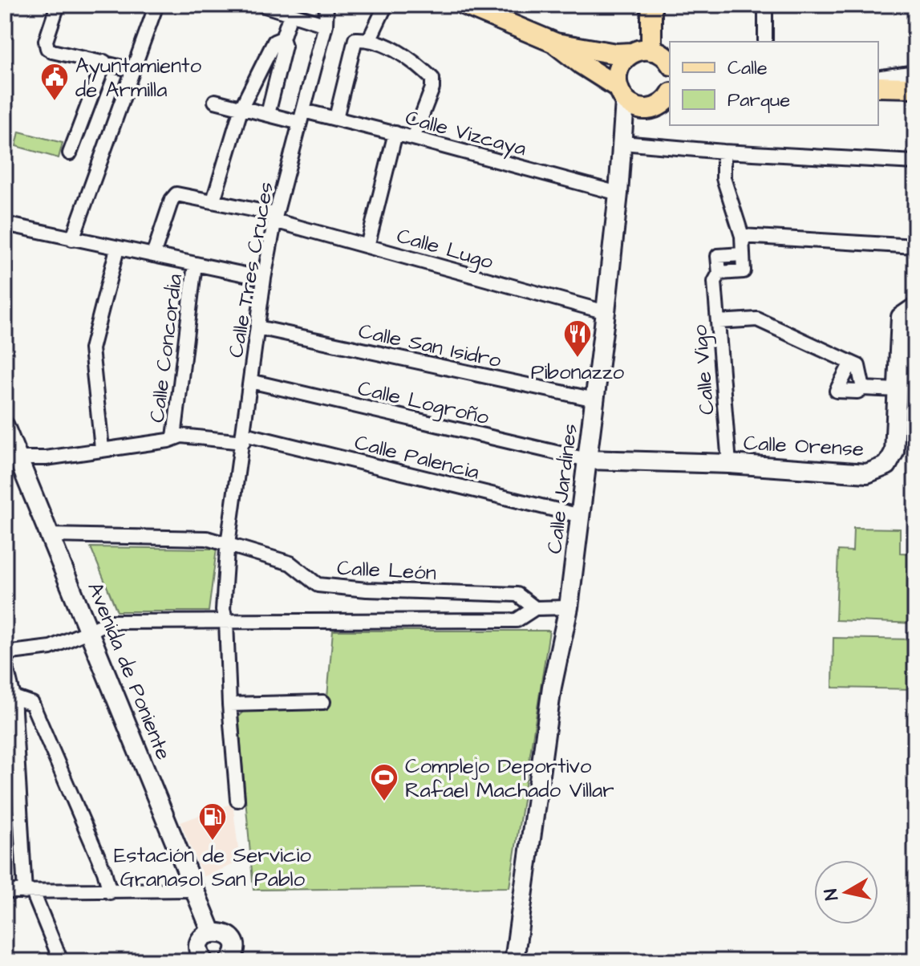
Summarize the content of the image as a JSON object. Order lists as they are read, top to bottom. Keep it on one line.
{"streets":{"main road":["Calle Orense","Calle Jardines","Avenida de Poniente"],"street":["Calle Vizcaya","Calle Lugo","Calle Tres Cruces","Calle San Isidro","Calle Concordia","Calle Vigo","Calle Logroño","Calle Palencia","Calle León"]},"crossings":[["Calle Vizcaya","Calle Tres Cruces"],["Calle Vizcaya","Calle Jardines"],["Calle Lugo","Calle Tres Cruces"],["Calle Lugo","Calle Jardines"],["Calle Tres Cruces","Calle San Isidro"],["Calle Tres Cruces","Calle Logroño"],["Calle Tres Cruces","Calle Palencia"],["Calle Tres Cruces","Calle León"],["Calle San Isidro","Calle Jardines"],["Calle Concordia","Calle Palencia"],["Calle Vigo","Calle Orense"],["Calle Logroño","Calle Orense"],["Calle Logroño","Calle Jardines"],["Calle Orense","Calle Jardines"],["Calle Palencia","Calle Jardines"],["Calle Palencia","Avenida de Poniente"],["Calle Jardines","Calle León"],["Calle León","Avenida de Poniente"]],"places":{"public building":["Ayuntamiento de Armilla"],"restaurant":["Pibonazzo"],"sports":["Complejo Deportivo Rafael Machado Villar"],"fuel station":["Estación de Servicio Granasol San Pablo"]},"legend":["Calle","Parque"],"north":"left"}
